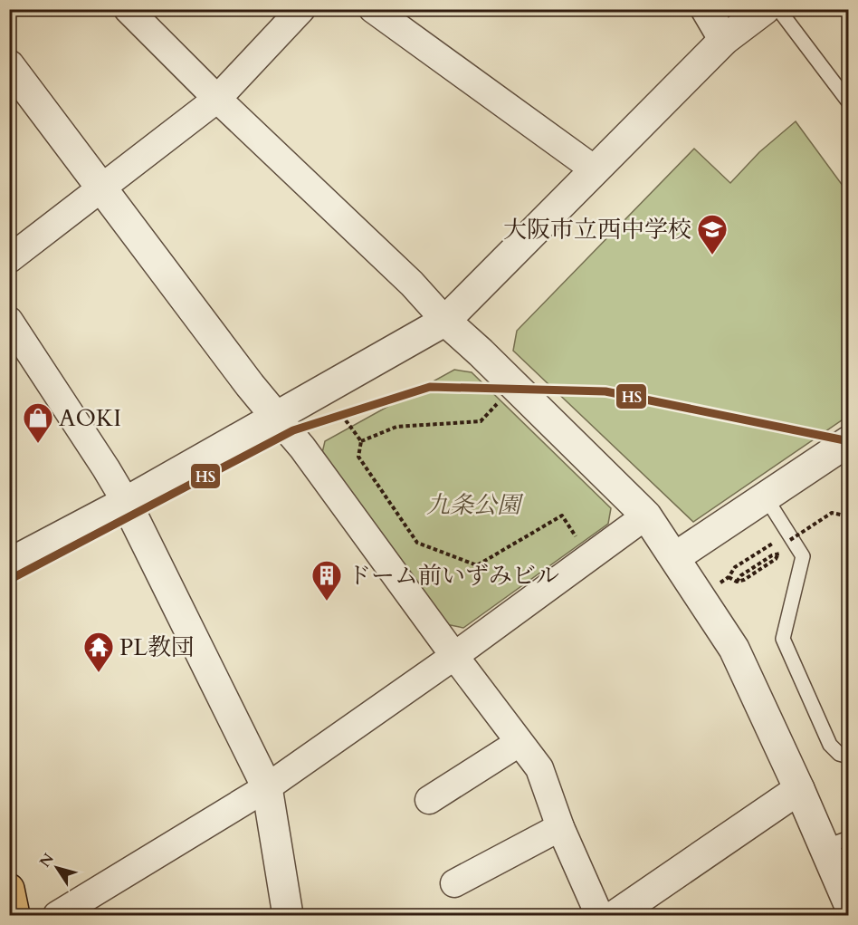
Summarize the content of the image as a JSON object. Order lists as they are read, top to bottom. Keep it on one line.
{"parks":["九条公園"],"places":{"school or university":["大阪市立西中学校"],"shop":["AOKI"],"building":["ドーム前いずみビル"],"temple":["PL教団"]},"lines":["transit line HS"],"north":"top left"}
